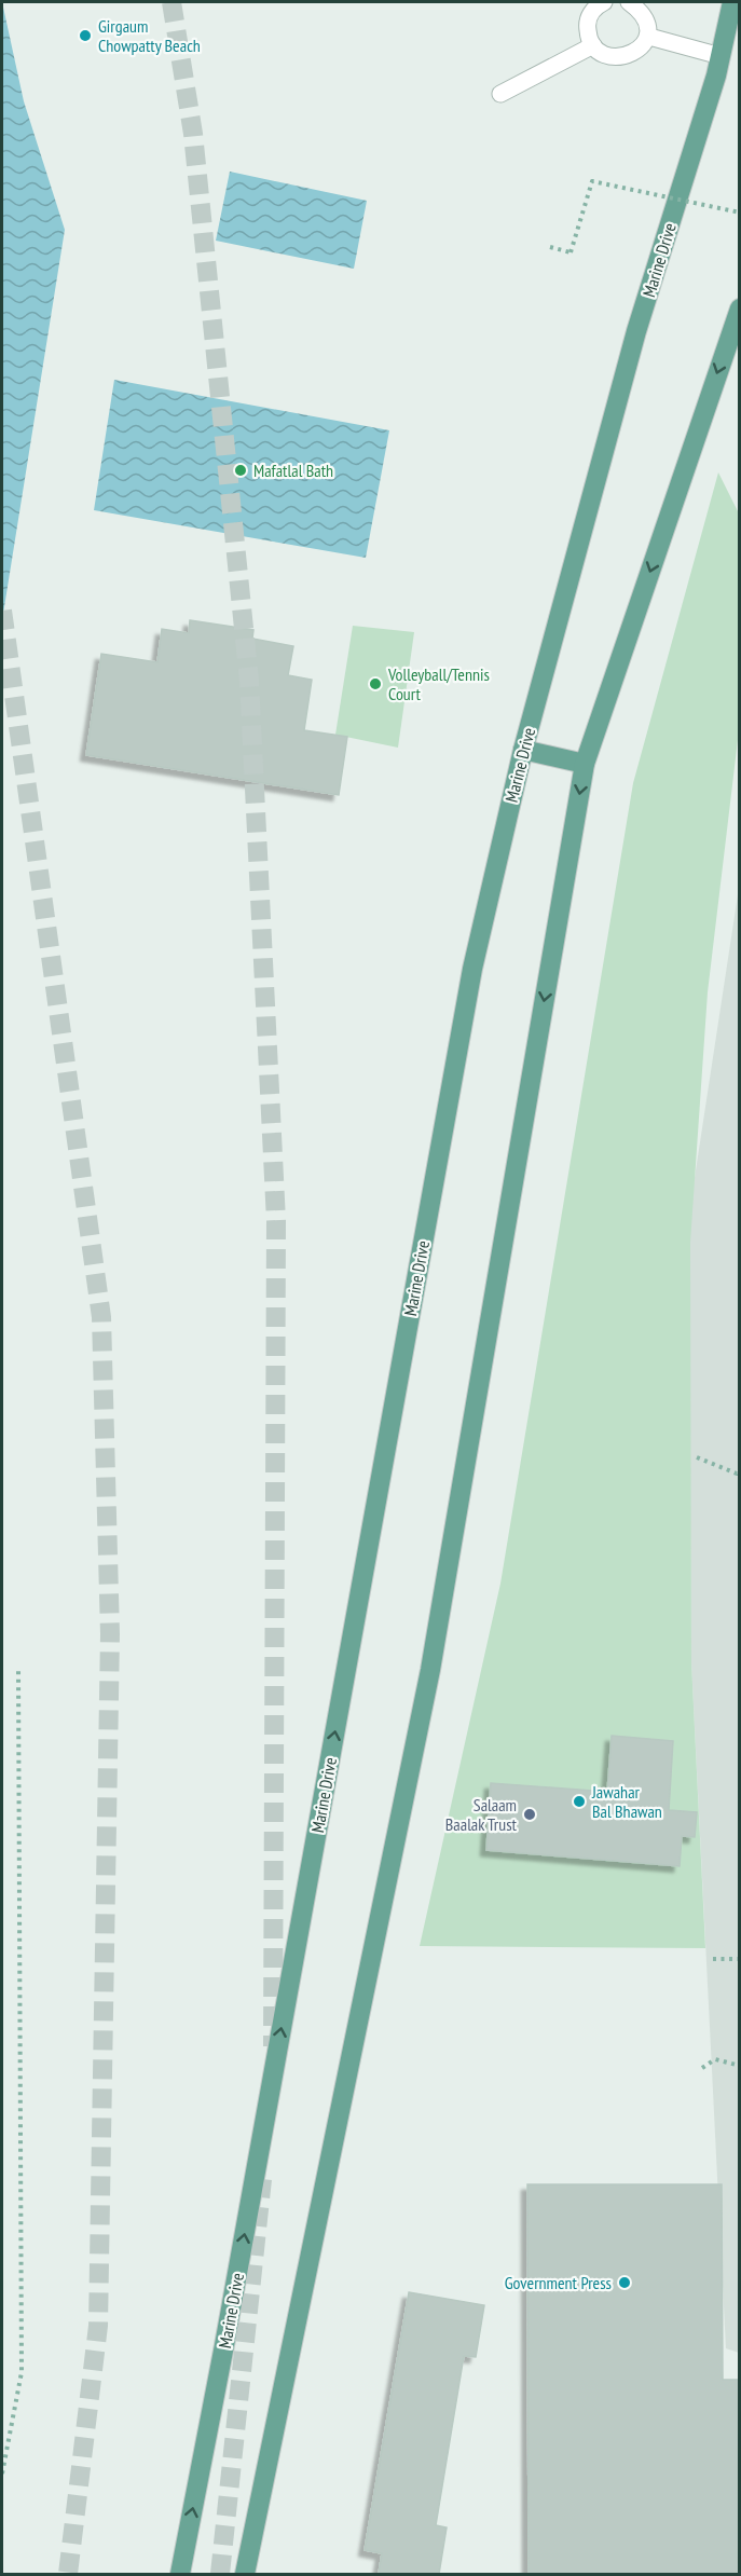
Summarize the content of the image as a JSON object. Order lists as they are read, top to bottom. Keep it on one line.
{"streets":{"main road":["Marine Drive"]},"places":["Girgaum Chowpatty Beach","Mafatlal Bath","Volleyball/Tennis Court","Jawahar Bal Bhawan","Salaam Baalak Trust","Government Press"]}
